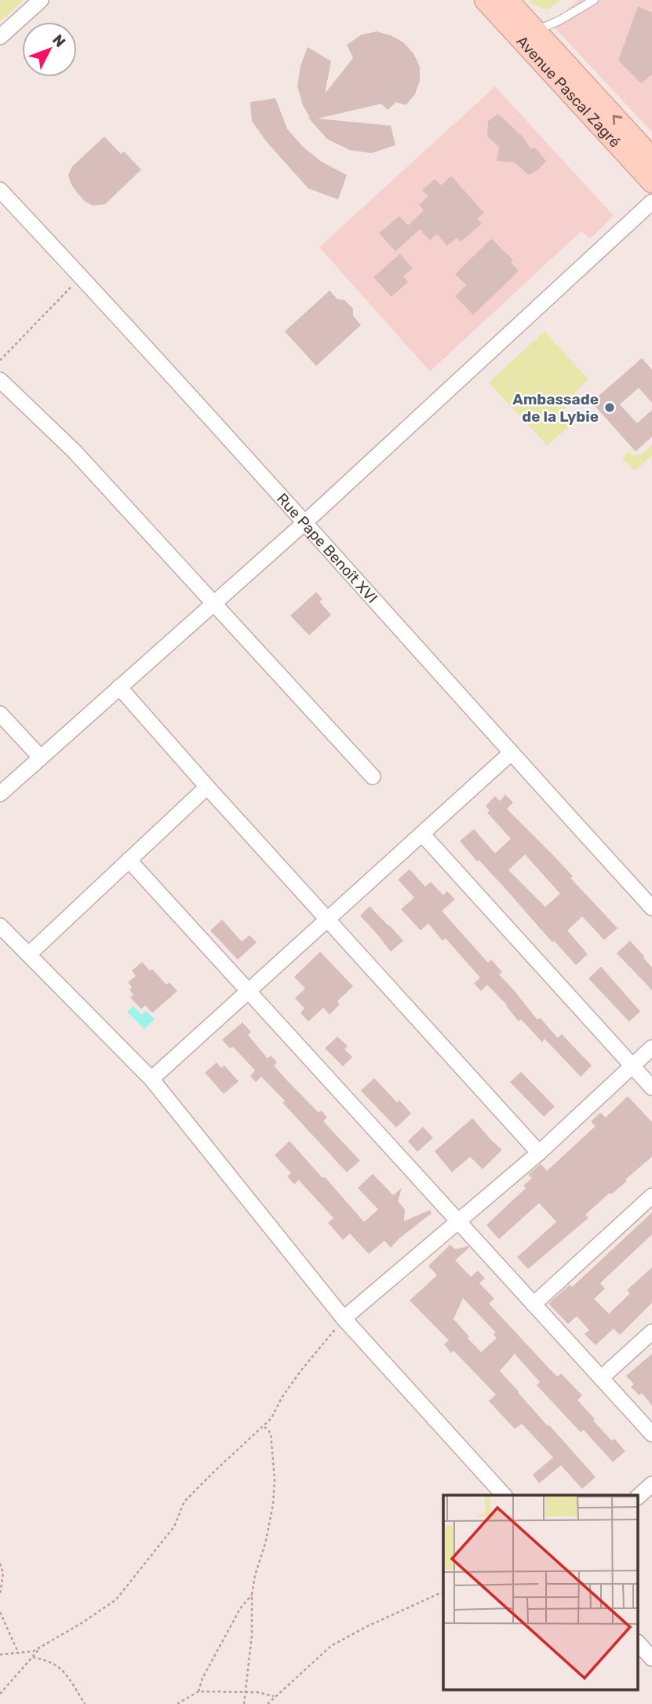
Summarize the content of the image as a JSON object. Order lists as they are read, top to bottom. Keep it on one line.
{"streets":{"main road":["Avenue Pascal Zagré"],"street":["Rue Pape Benoît XVI"]},"places":["Ambassade de la Lybie"],"north":"top right"}
